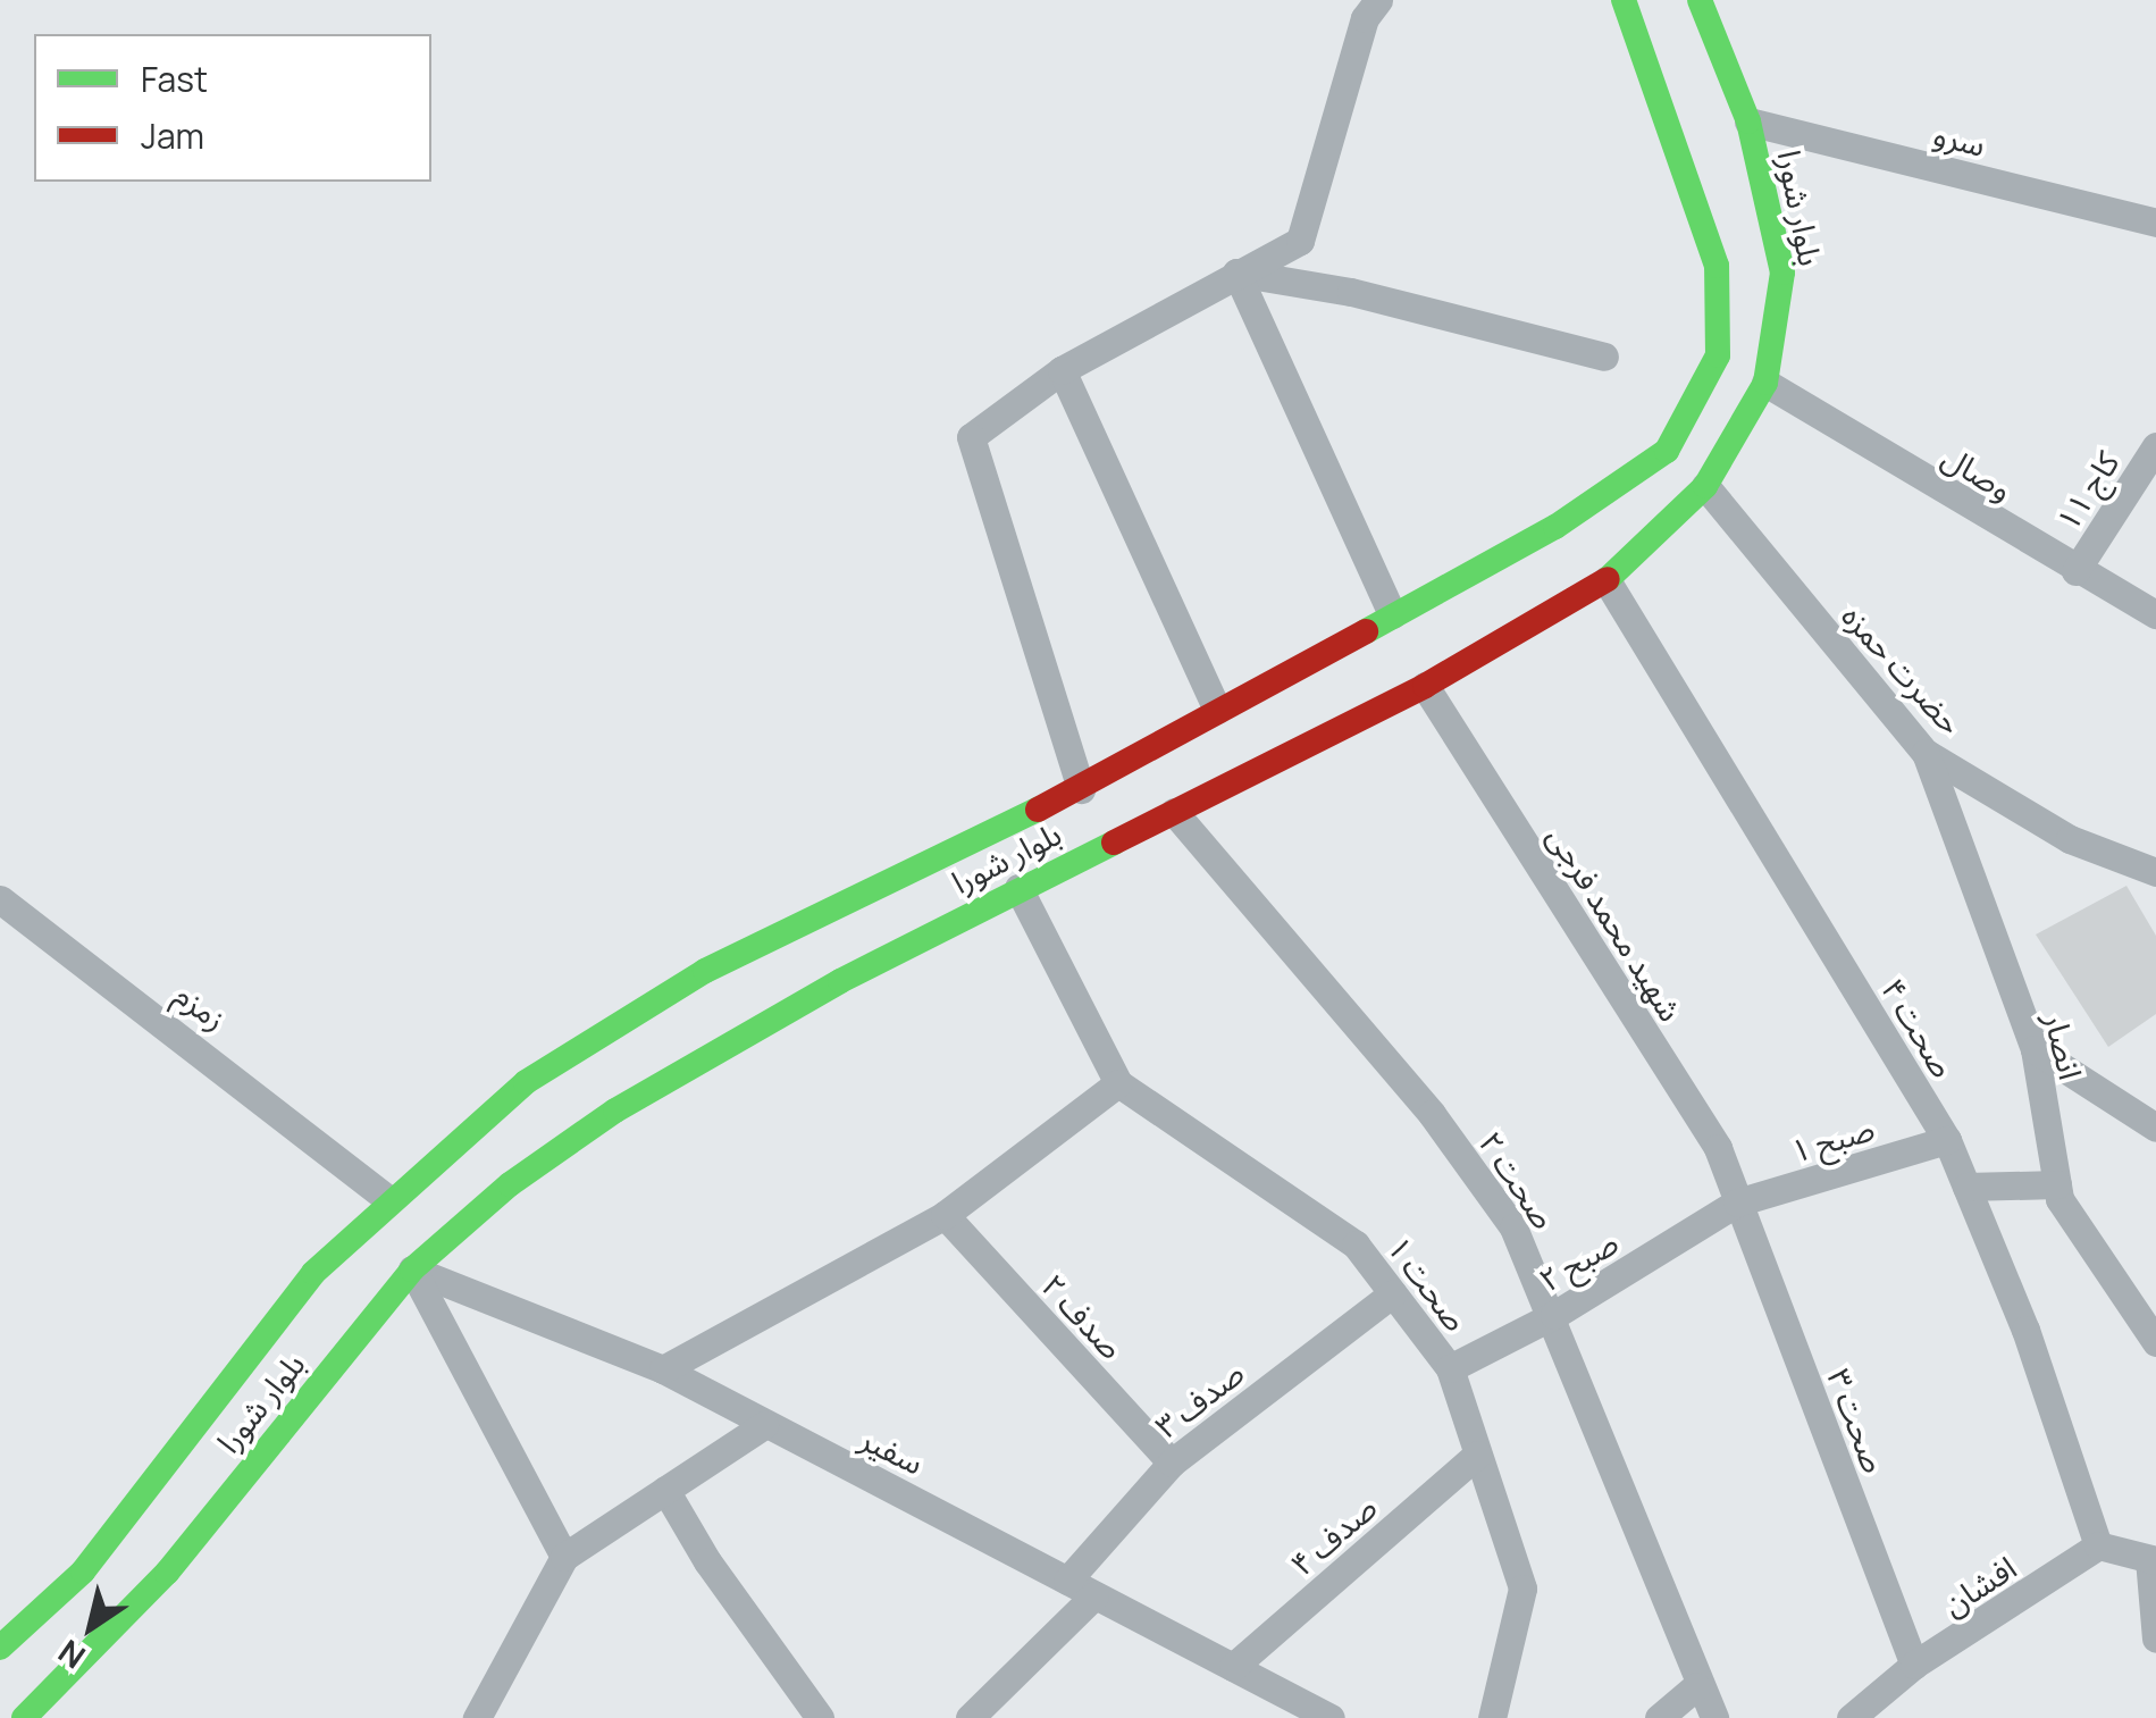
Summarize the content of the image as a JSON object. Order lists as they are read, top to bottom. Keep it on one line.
{"streets":{"main road":["بلوار شورا"],"street":["سرو","وصال","کاج ۱۱","حضرت حمزه","شهید محمد فرجی","زمزم","صحت ۴","انصار","صبح ۱","صحت ۲","صبح ۲","صحت ۱","صدف ۲","صدف ۳","صحت ۳","سفیر","صدف ۴","افشان"]},"crossings":[["سرو","بلوار شورا"],["بلوار شورا","وصال"],["بلوار شورا","حضرت حمزه"],["بلوار شورا","شهید محمد فرجی"],["بلوار شورا","زمزم"],["بلوار شورا","صحت ۴"],["بلوار شورا","صحت ۲"],["بلوار شورا","صحت ۱"],["بلوار شورا","سفیر"],["وصال","کاج ۱۱"],["حضرت حمزه","انصار"],["شهید محمد فرجی","صبح ۱"],["شهید محمد فرجی","صبح ۲"],["شهید محمد فرجی","صحت ۳"],["صحت ۴","صبح ۱"],["صحت ۴","افشان"],["صبح ۱","صبح ۲"],["صبح ۱","صحت ۳"],["صحت ۲","صبح ۲"],["صبح ۲","صحت ۱"],["صبح ۲","صحت ۳"],["صحت ۱","صدف ۳"],["صحت ۱","صدف ۴"],["صدف ۲","صدف ۳"],["صدف ۳","سفیر"],["صحت ۳","افشان"],["سفیر","صدف ۴"]],"legend":["Fast","Jam"],"north":"bottom left"}
